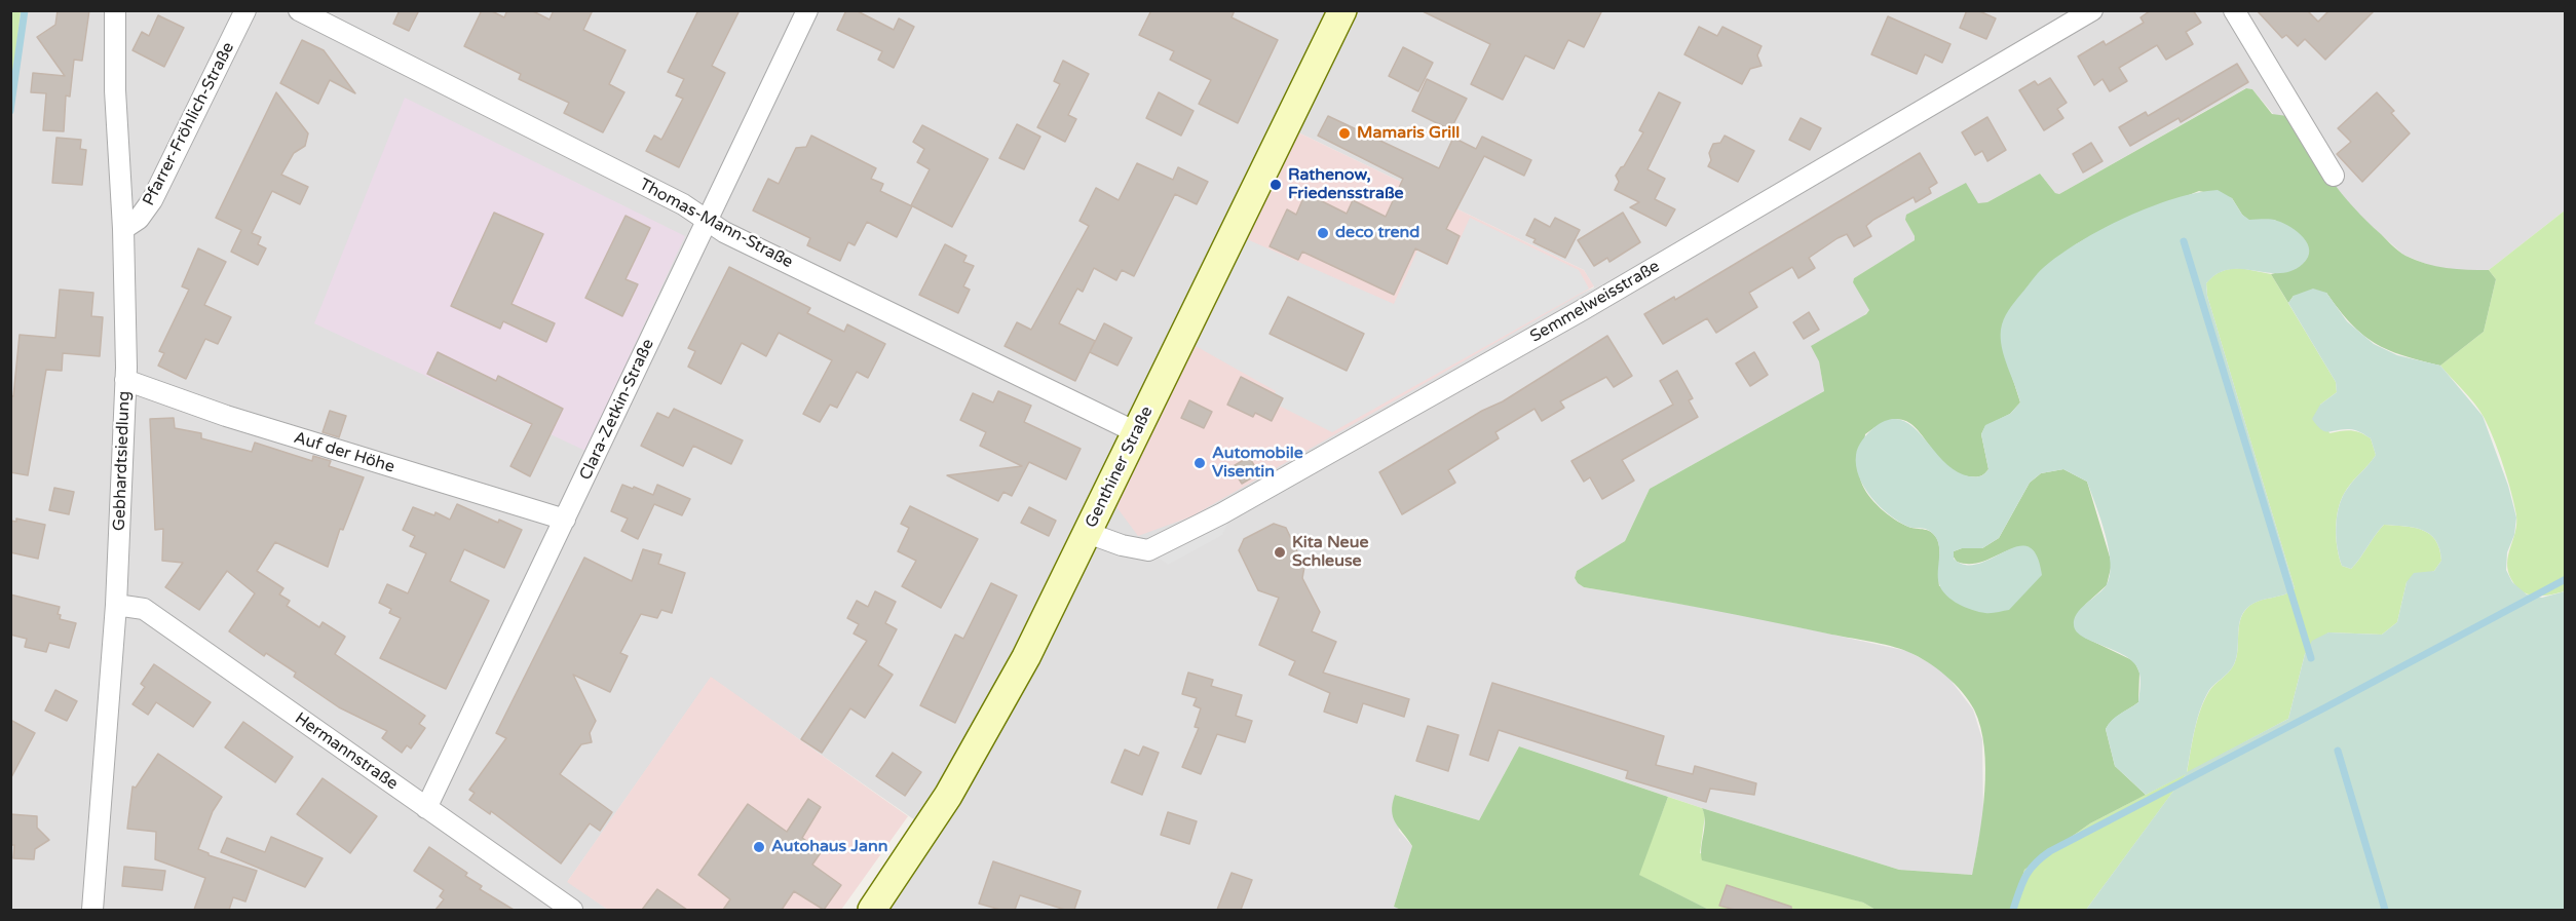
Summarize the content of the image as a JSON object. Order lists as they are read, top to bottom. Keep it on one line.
{"streets":{"main road":["Genthiner Straße"],"street":["Pfarrer-Fröhlich-Straße","Thomas-Mann-Straße","Semmelweisstraße","Clara-Zetkin-Straße","Auf der Höhe","Gebhardtsiedlung","Hermannstraße"]},"crossings":[["Pfarrer-Fröhlich-Straße","Gebhardtsiedlung"],["Thomas-Mann-Straße","Clara-Zetkin-Straße"],["Thomas-Mann-Straße","Genthiner Straße"],["Semmelweisstraße","Genthiner Straße"],["Clara-Zetkin-Straße","Auf der Höhe"],["Clara-Zetkin-Straße","Hermannstraße"],["Auf der Höhe","Gebhardtsiedlung"],["Gebhardtsiedlung","Hermannstraße"]],"places":["Mamaris Grill","Rathenow, Friedensstraße","deco trend","Automobile Visentin","Kita Neue Schleuse","Autohaus Jann"]}
